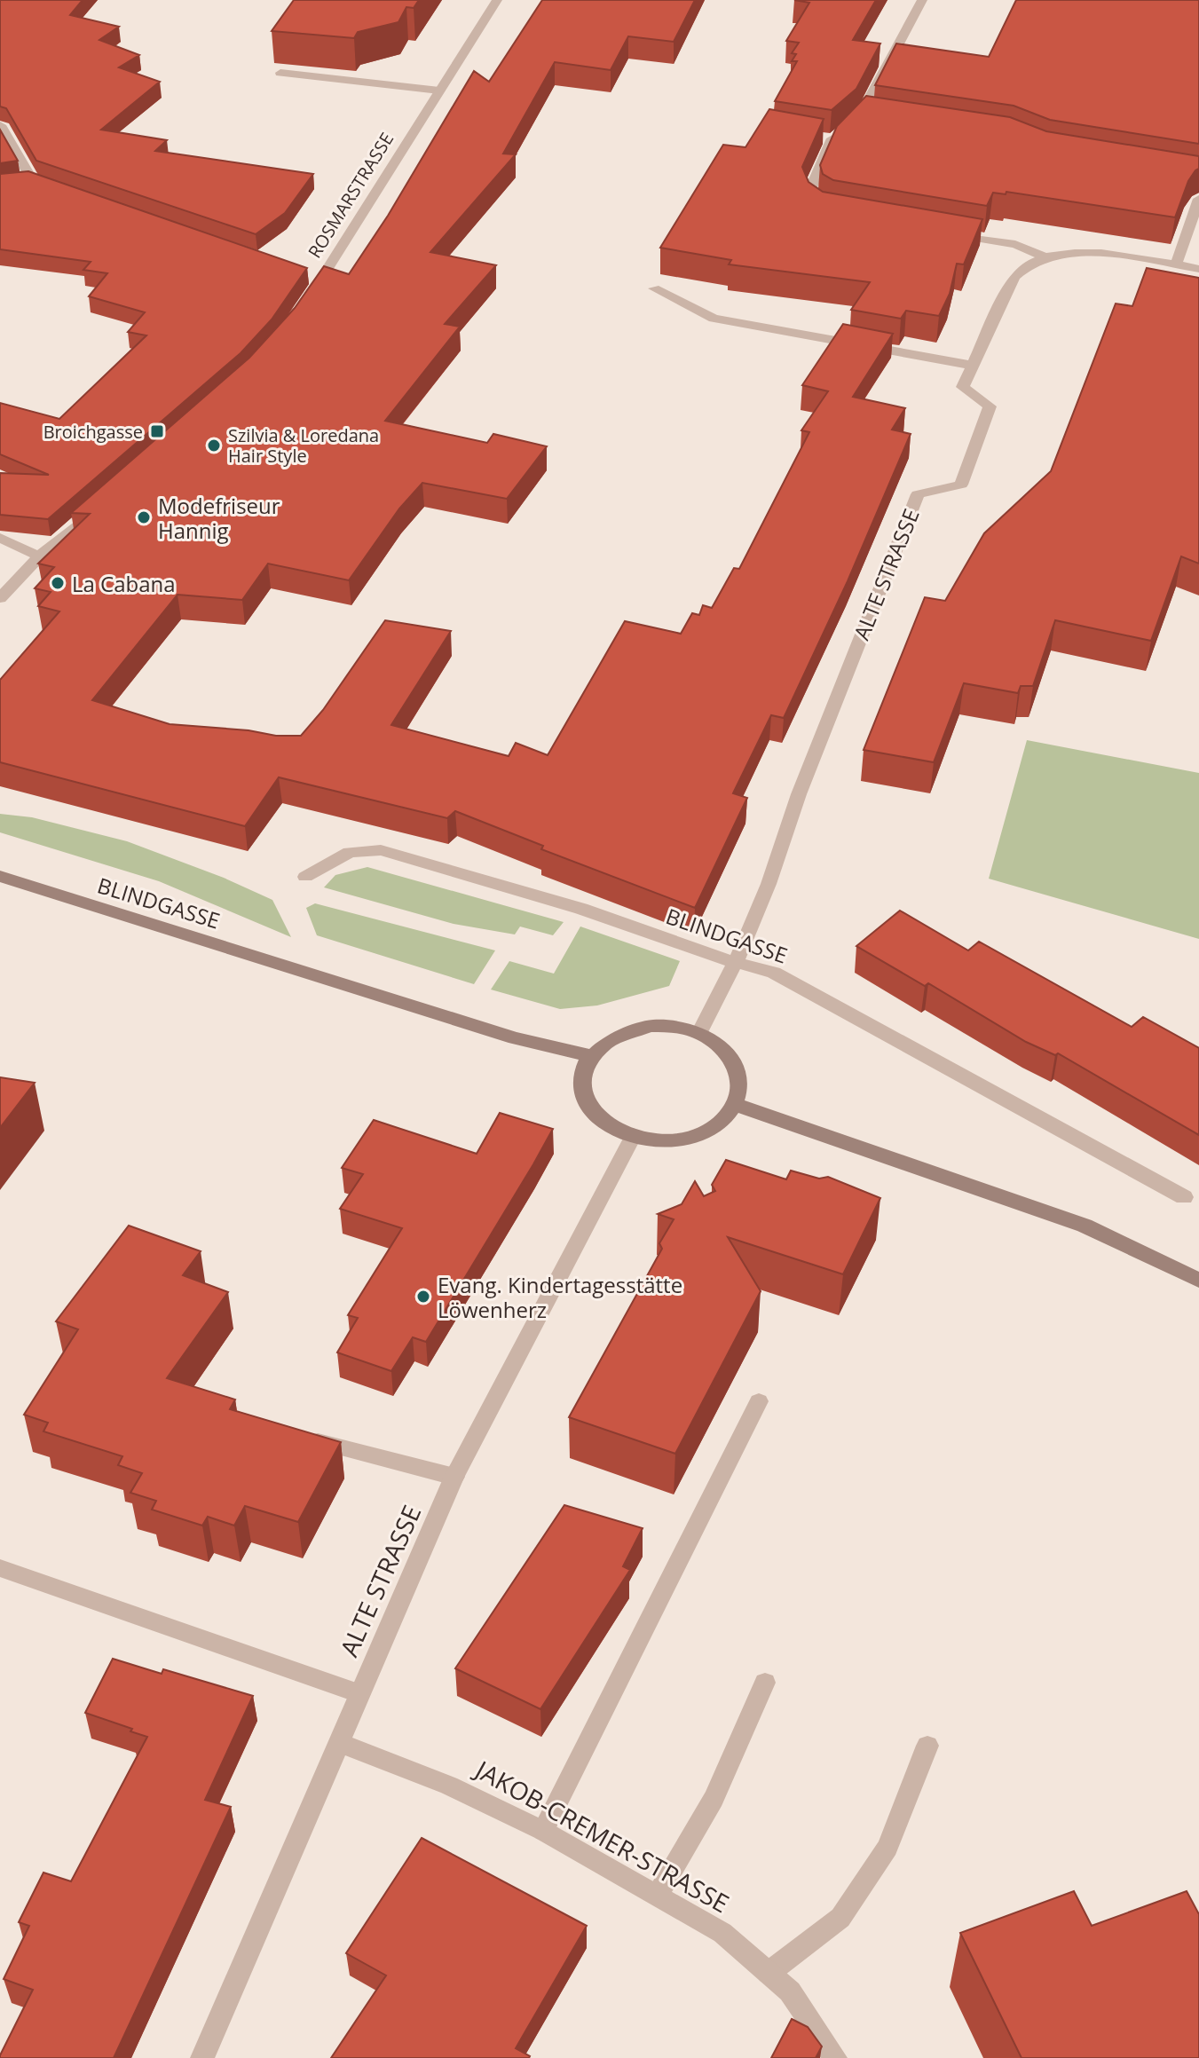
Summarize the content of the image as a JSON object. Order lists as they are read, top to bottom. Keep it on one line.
{"streets":{"main road":["BLINDGASSE"],"street":["ROSMARSTRASSE","ALTE STRASSE","JAKOB-CREMER-STRASSE"]},"crossings":[["ALTE STRASSE","BLINDGASSE"],["ALTE STRASSE","JAKOB-CREMER-STRASSE"]],"places":{"transit":["Broichgasse"],"other":["Szilvia & Loredana Hair Style","Modefriseur Hannig","La Cabana","Evang. Kindertagesstätte Löwenherz"]}}
